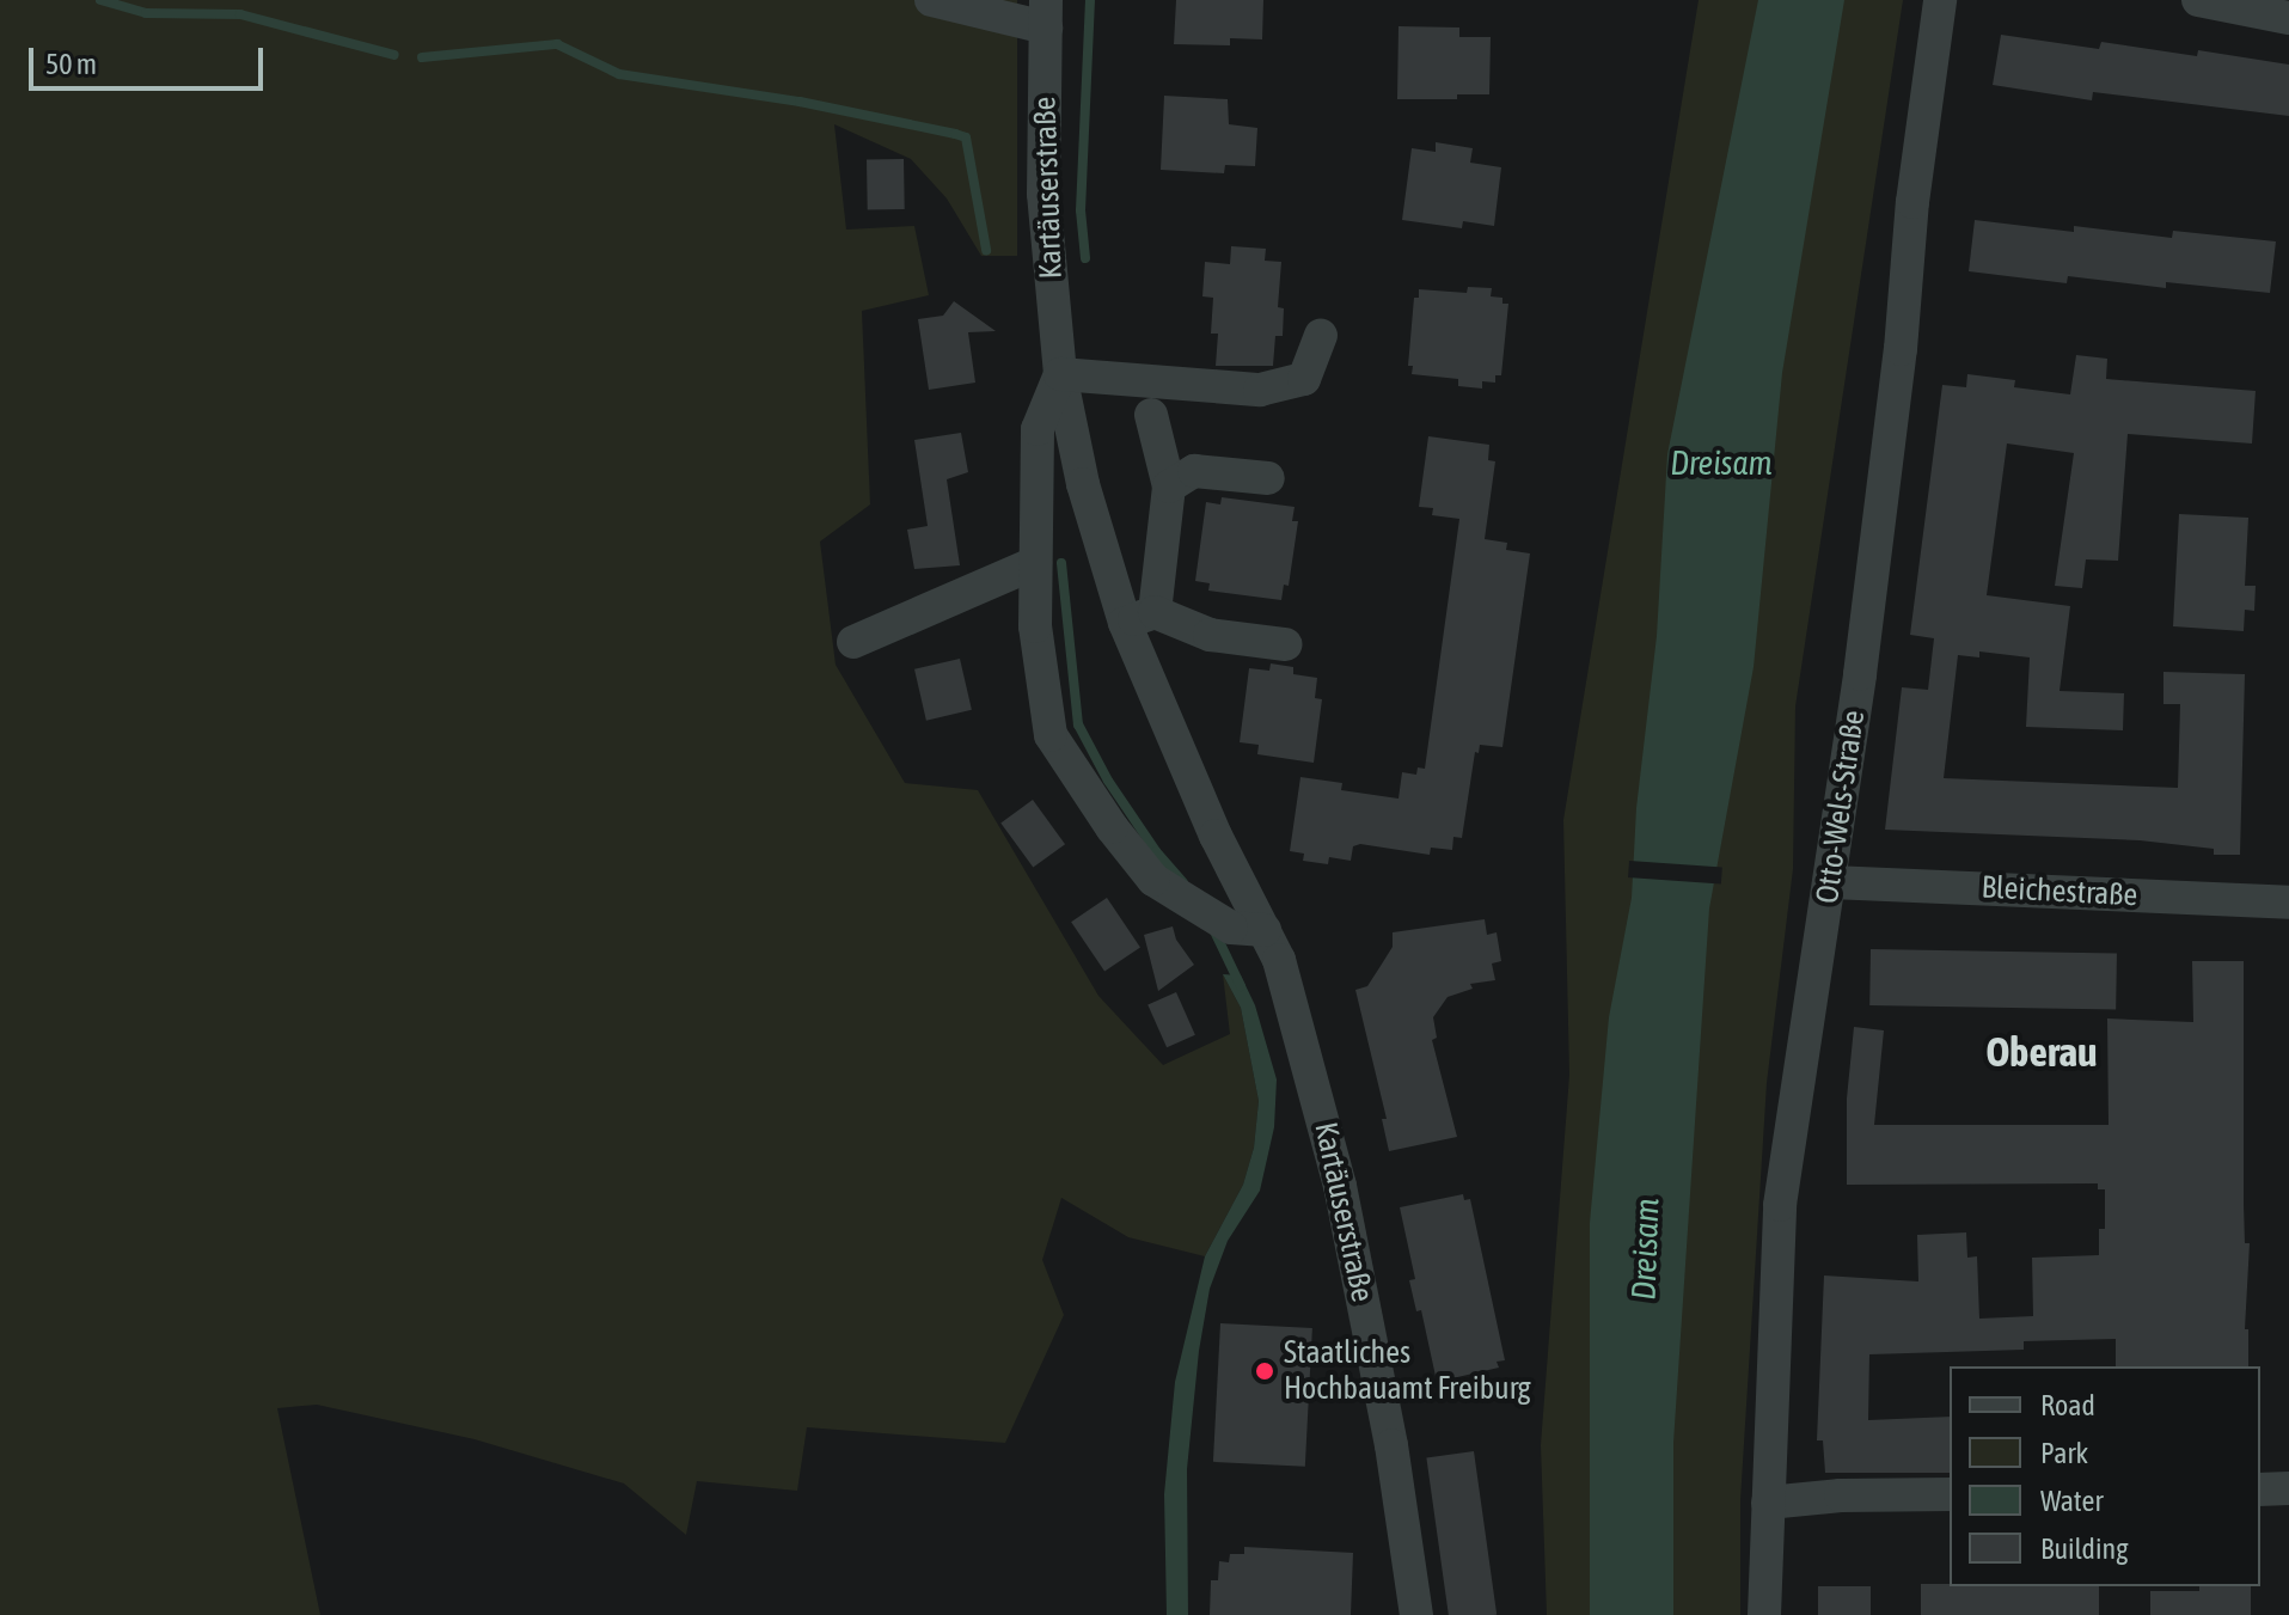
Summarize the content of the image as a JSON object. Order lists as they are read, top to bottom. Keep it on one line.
{"streets":{"street":["Kartäuserstraße","Otto-Wels-Straße","Bleichestraße"]},"crossings":[["Otto-Wels-Straße","Bleichestraße"]],"districts":["Oberau"],"water":["Dreisam"],"places":["Staatliches Hochbauamt Freiburg"],"legend":["Road","Park","Water","Building"],"scale_bar":"50 m"}
